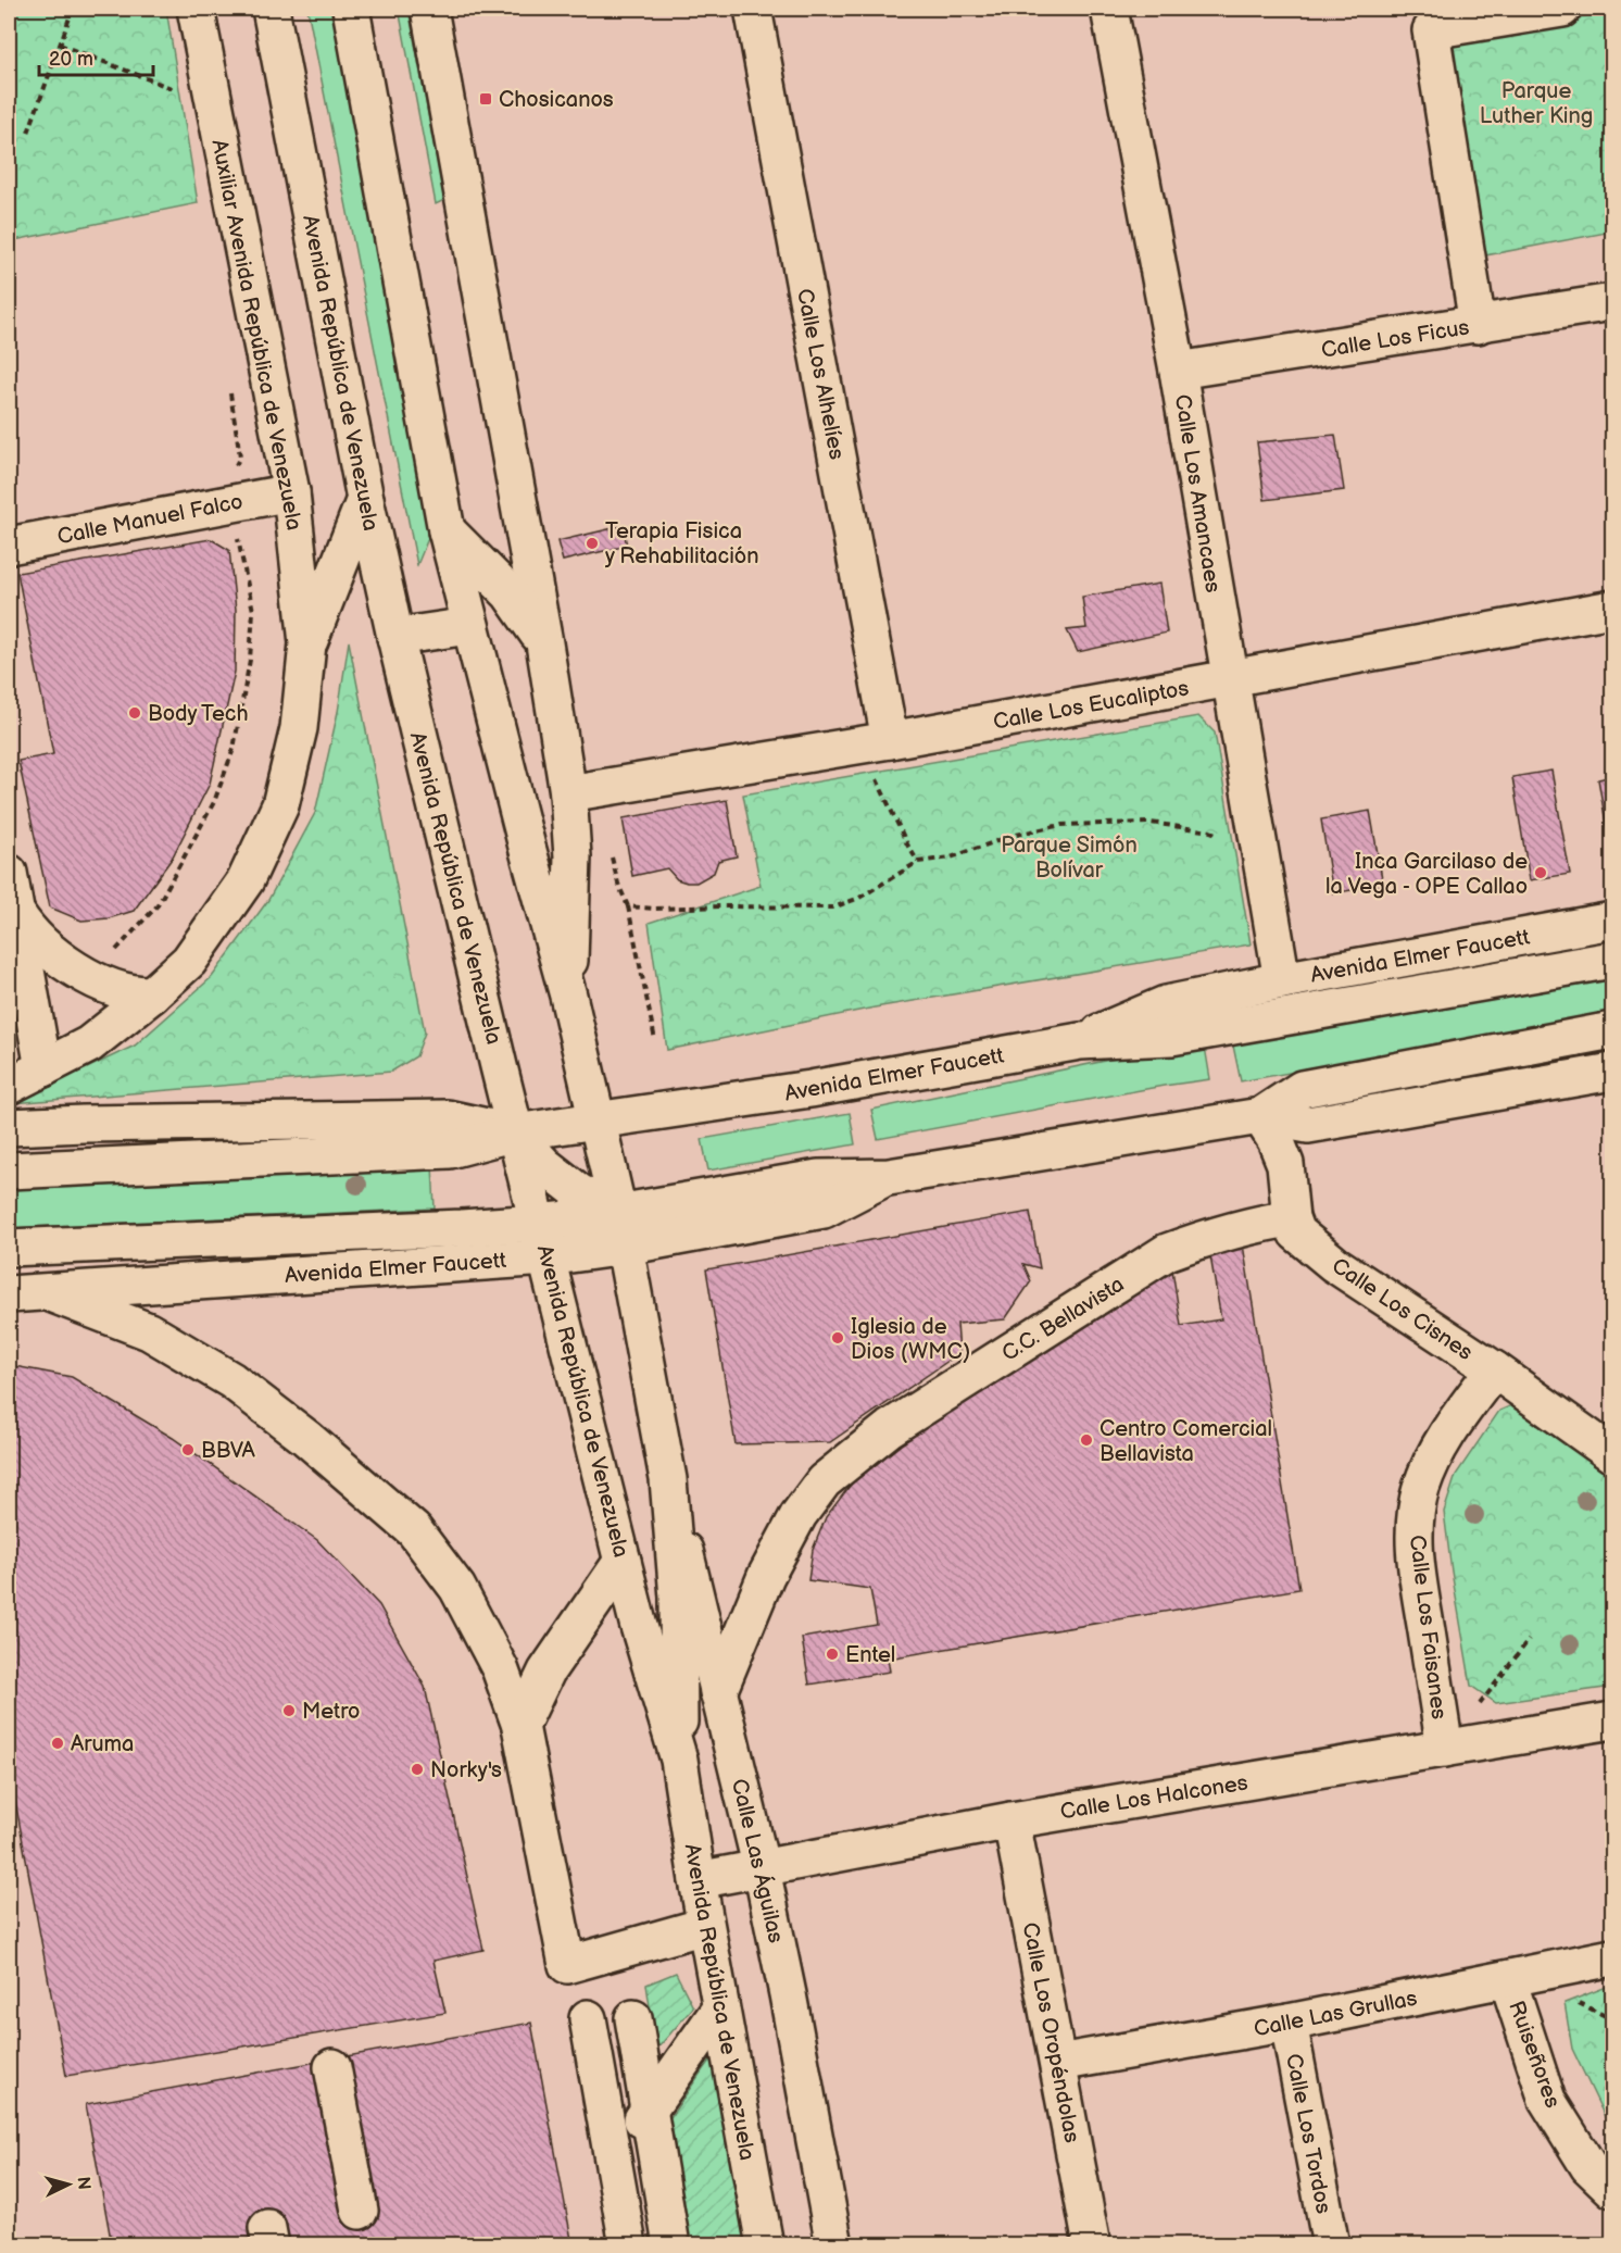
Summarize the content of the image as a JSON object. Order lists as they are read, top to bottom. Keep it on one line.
{"streets":{"main road":["Auxiliar Avenida República de Venezuela","Calle Los Ficus","Avenida República de Venezuela","Calle Los Alhelíes","Calle Los Amancaes","Calle Manuel Falco","Calle Los Eucaliptos","Avenida Elmer Faucett","Calle Los Cisnes","C.C. Bellavista","Calle Los Faisanes","Calle Los Halcones","Calle Las Águilas","Calle Las Grullas","Calle Los Oropéndolas","Ruiseñores","Calle Los Tordos"]},"crossings":[["Auxiliar Avenida República de Venezuela","Calle Manuel Falco"],["Calle Los Ficus","Calle Los Amancaes"],["Avenida República de Venezuela","Avenida Elmer Faucett"],["Avenida República de Venezuela","Calle Los Halcones"],["Avenida República de Venezuela","Calle Las Águilas"],["Calle Los Alhelíes","Calle Los Eucaliptos"],["Calle Los Amancaes","Calle Los Eucaliptos"],["Calle Los Amancaes","Avenida Elmer Faucett"],["Calle Los Cisnes","C.C. Bellavista"],["Calle Los Cisnes","Calle Los Faisanes"],["C.C. Bellavista","Calle Las Águilas"],["Calle Los Faisanes","Calle Los Halcones"],["Calle Los Halcones","Calle Las Águilas"],["Calle Los Halcones","Calle Los Oropéndolas"],["Calle Las Grullas","Calle Los Oropéndolas"],["Calle Las Grullas","Ruiseñores"],["Calle Las Grullas","Calle Los Tordos"]],"parks":["Parque Luther King","Parque Simón Bolívar"],"places":{"transit":["Chosicanos"],"other":["Terapia Fisica y Rehabilitación","Body Tech","Inca Garcilaso de la Vega - OPE Callao","Iglesia de Dios (WMC)","Centro Comercial Bellavista","BBVA","Entel","Metro","Aruma","Norky's"]},"scale_bar":"20 m","north":"right"}
